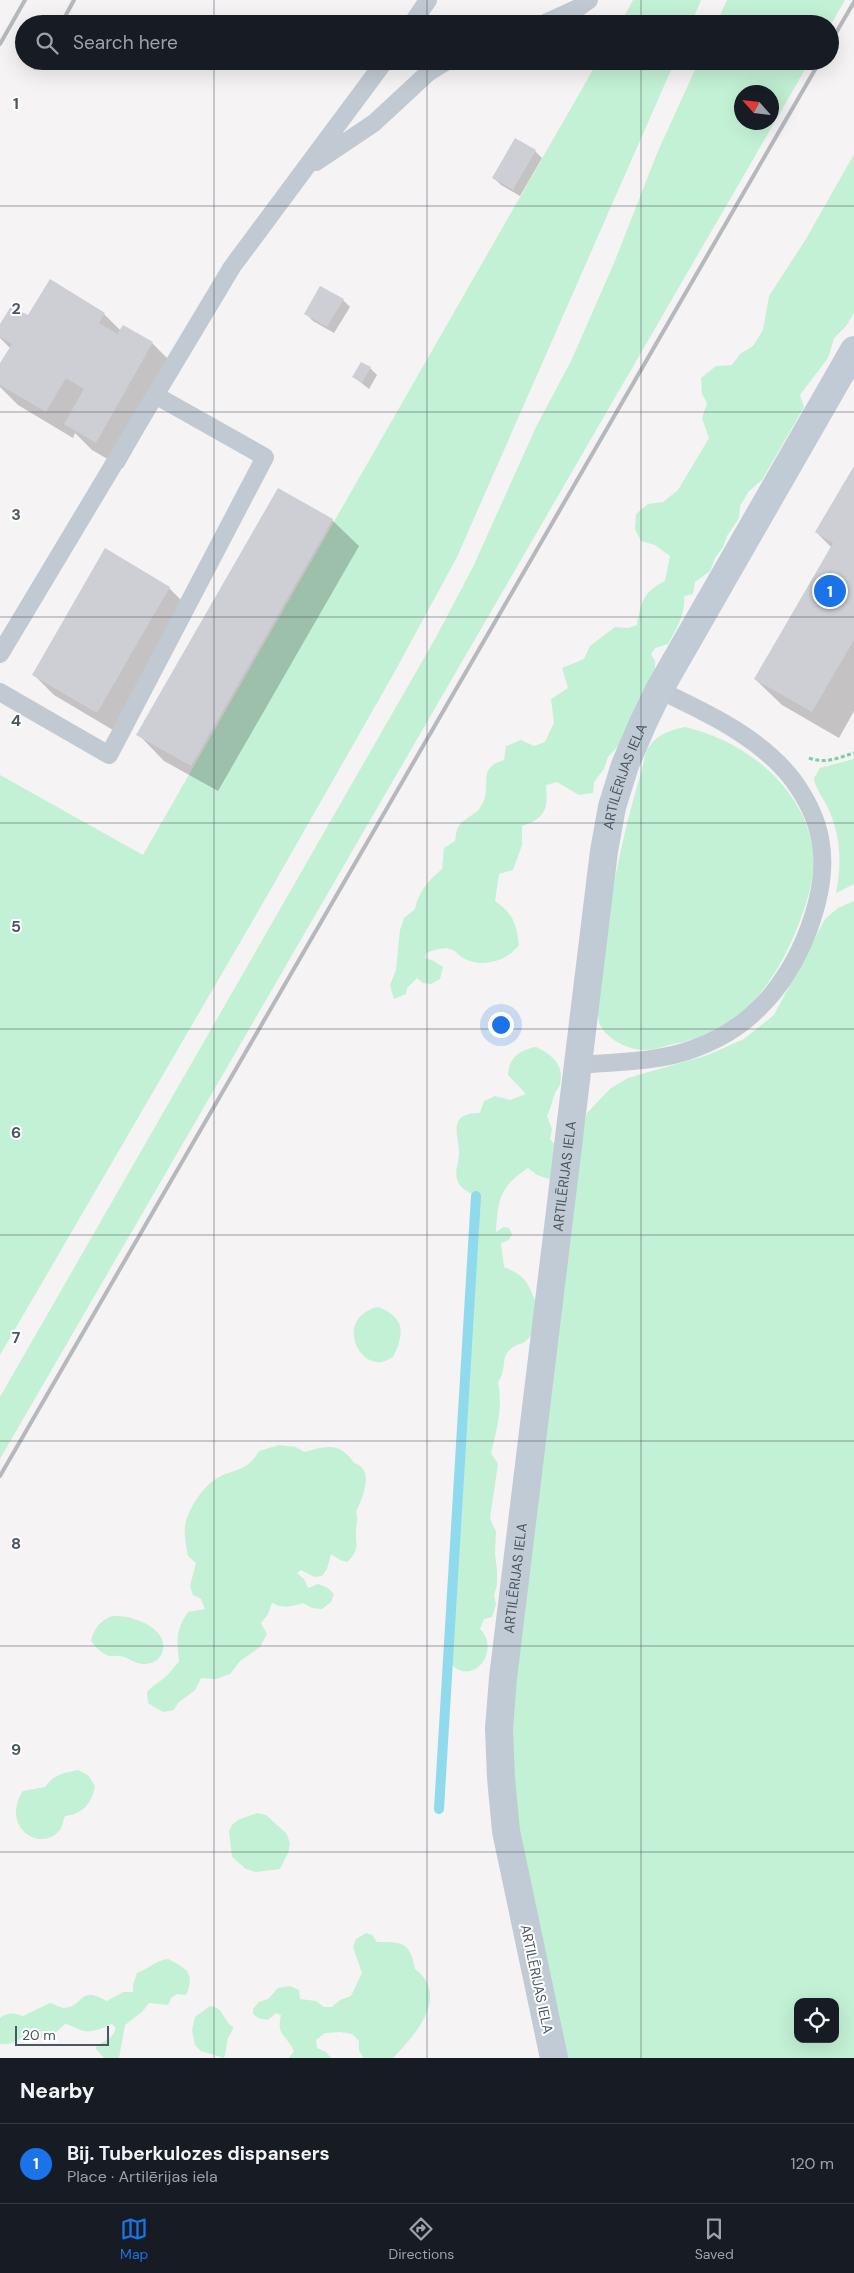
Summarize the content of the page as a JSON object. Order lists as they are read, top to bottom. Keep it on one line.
{"streets":{"street":["ARTILĒRIJAS IELA"]},"scale_bar":"20 m","north":"top left","page":{"search":"Search here","pins":"1","scale":"20 m","heading":"Nearby","list":[{"mark":"1","name":"Bij. Tuberkulozes dispansers","note":"Place · Artilērijas iela","value":"120 m"}],"nav":["Map","Directions","Saved"]},"grid":{"rows":["1","2","3","4","5","6","7","8","9"]}}
